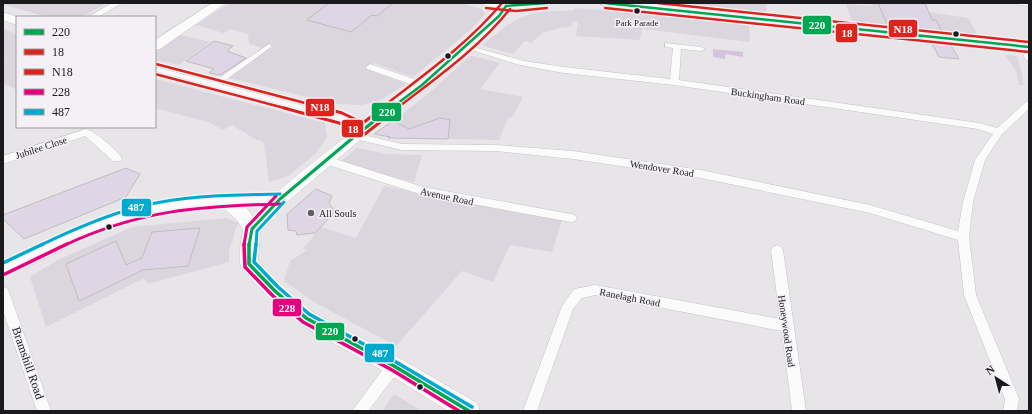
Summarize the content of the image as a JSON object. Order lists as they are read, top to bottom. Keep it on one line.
{"streets":{"street":["Buckingham Road","Jubilee Close","Wendover Road","Avenue Road","Ranelagh Road","Honeywood Road","Bramshill Road"]},"crossings":[["Ranelagh Road","Honeywood Road"]],"places":["Park Parade","All Souls"],"lines":["transit line 220","transit line N18","transit line 18","transit line 487","transit line 228"],"legend":["220","18","N18","228","487"],"north":"top left"}
